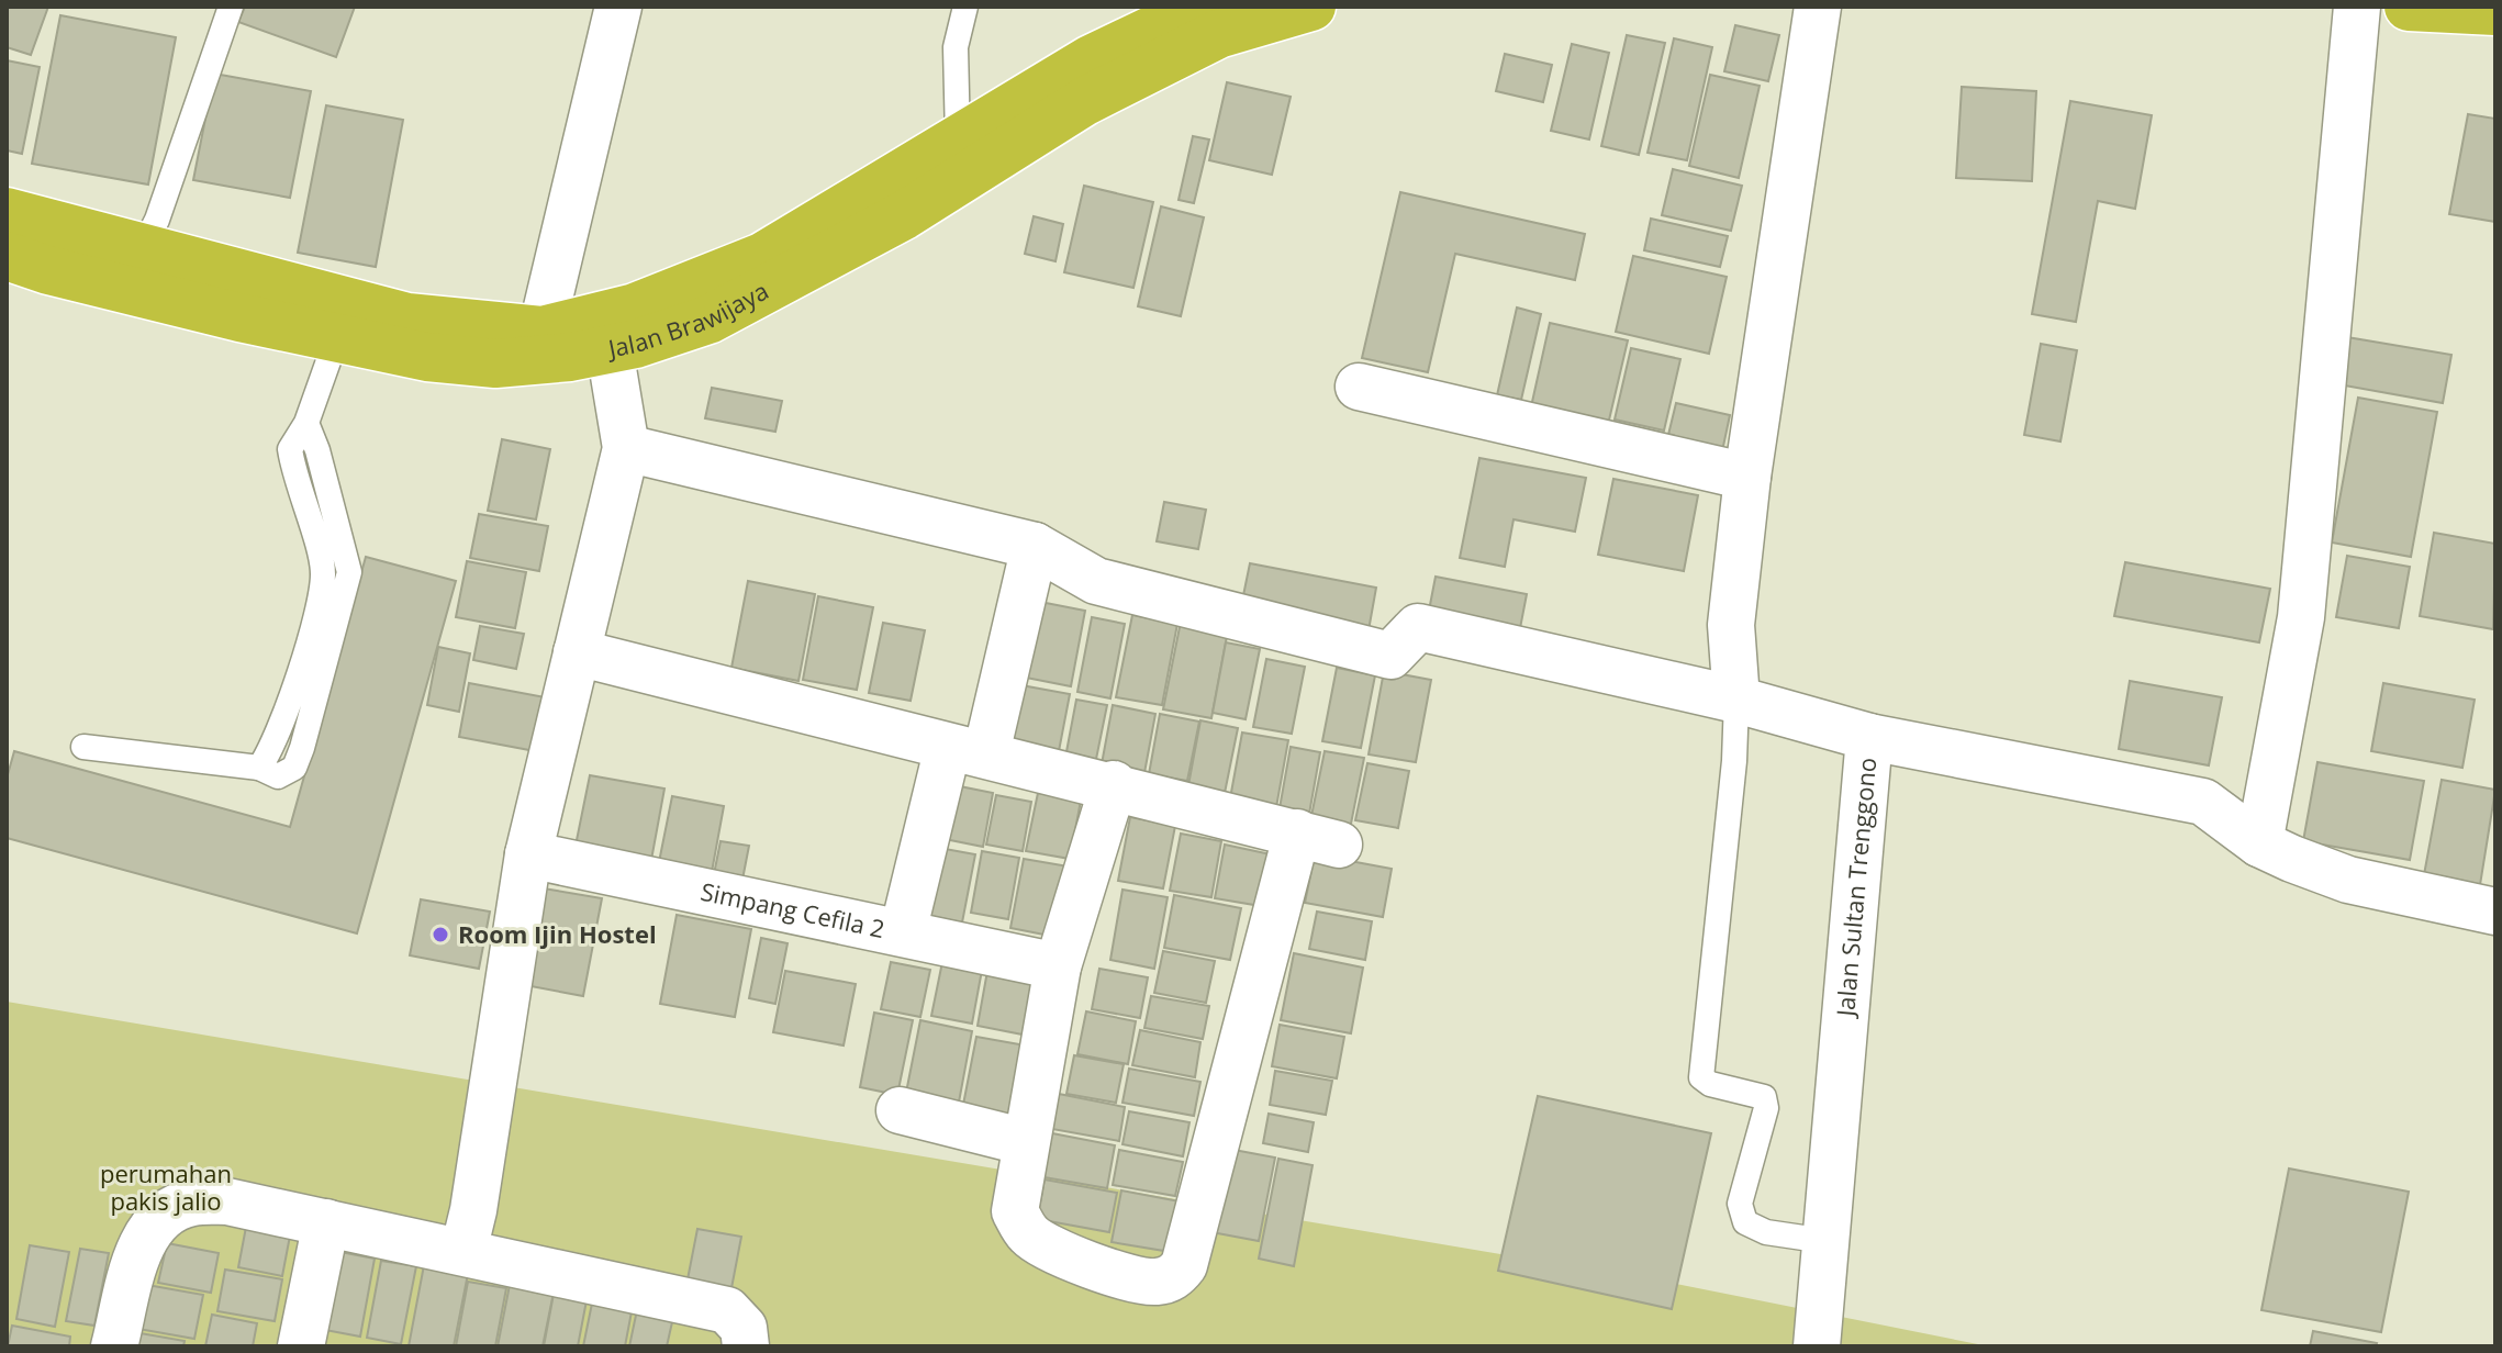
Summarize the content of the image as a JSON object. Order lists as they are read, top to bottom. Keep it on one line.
{"streets":{"highway":["Jalan Brawijaya"],"street":["Jalan Sultan Trenggono","Simpang Cefila 2"]},"parks":["perumahan pakis jalio"],"places":["Room Ijin Hostel"]}
